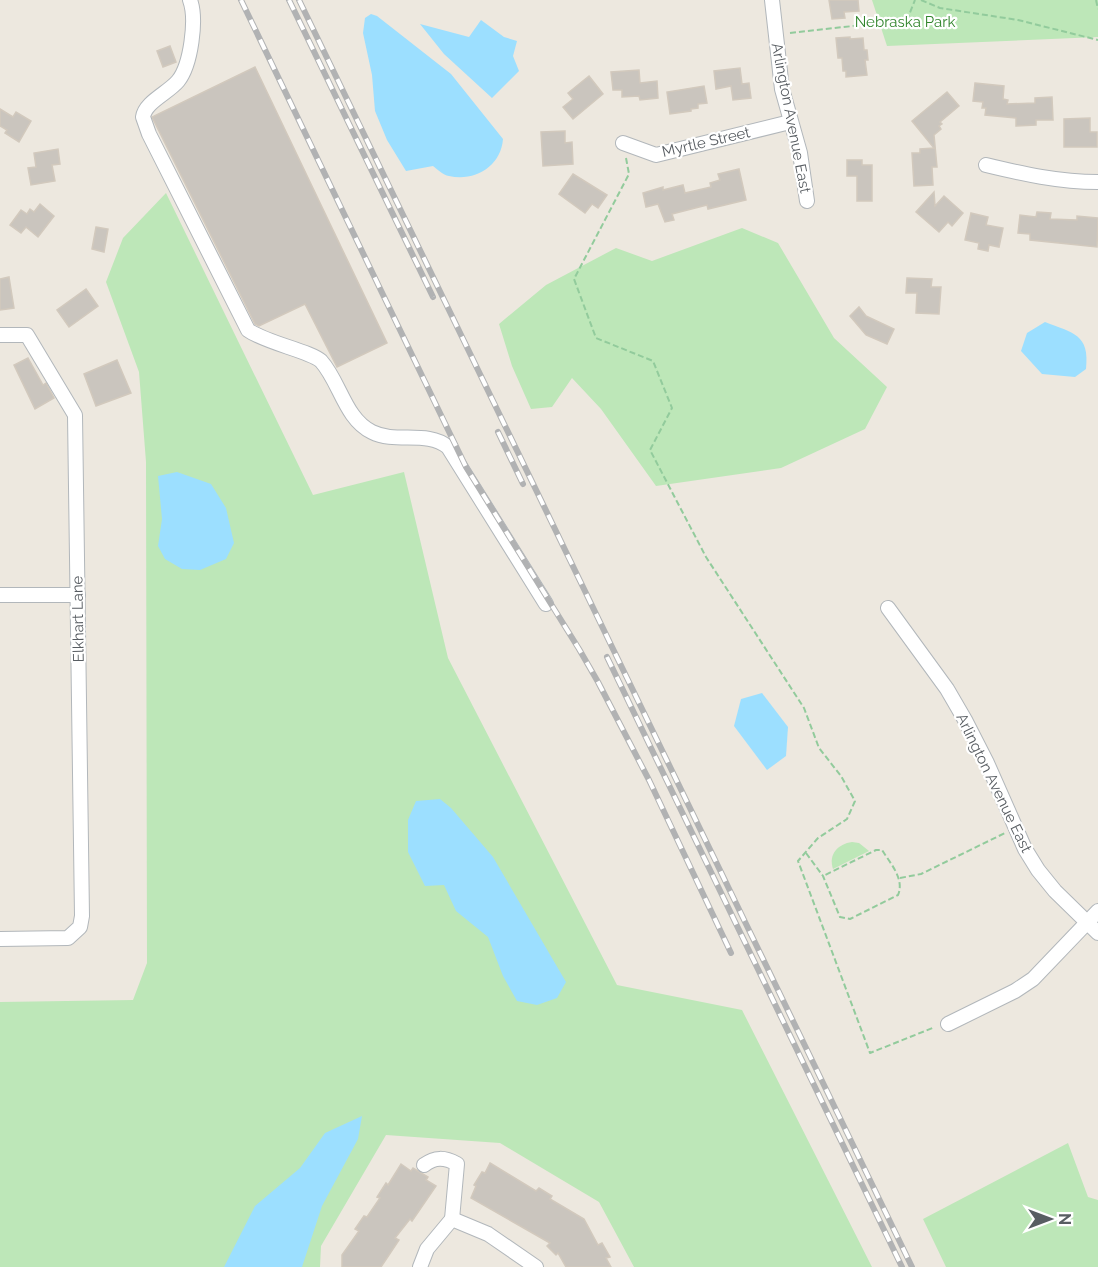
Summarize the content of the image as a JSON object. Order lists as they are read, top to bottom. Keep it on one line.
{"streets":{"street":["Arlington Avenue East","Myrtle Street","Elkhart Lane"]},"crossings":[["Arlington Avenue East","Myrtle Street"]],"parks":["Nebraska Park"],"north":"right"}
